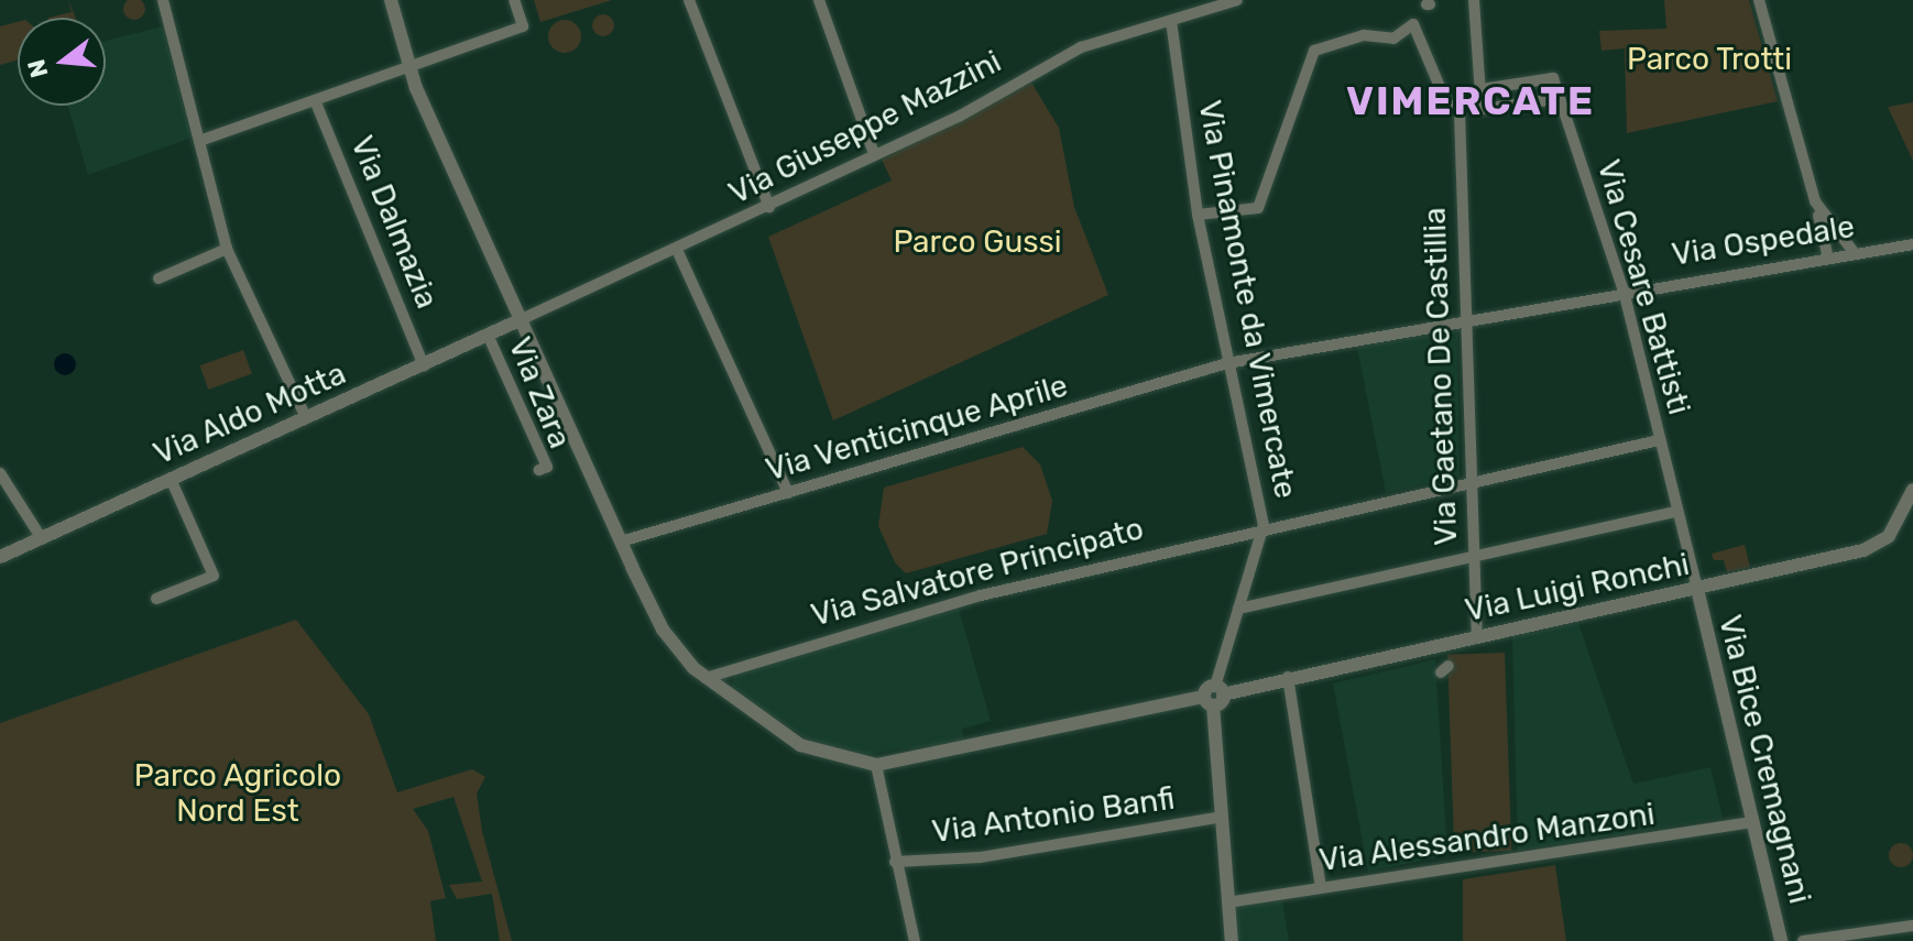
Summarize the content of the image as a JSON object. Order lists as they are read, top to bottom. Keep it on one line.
{"streets":{"street":["Via Giuseppe Mazzini","Via Dalmazia","Via Ospedale","Via Cesare Battisti","Via Pinamonte da Vimercate","Via Gaetano De Castillia","Via Zara","Via Aldo Motta","Via Venticinque Aprile","Via Salvatore Principato","Via Luigi Ronchi","Via Bice Cremagnani","Via Antonio Banfi","Via Alessandro Manzoni"]},"crossings":[["Via Giuseppe Mazzini","Via Pinamonte da Vimercate"],["Via Giuseppe Mazzini","Via Aldo Motta"],["Via Dalmazia","Via Aldo Motta"],["Via Ospedale","Via Cesare Battisti"],["Via Ospedale","Via Gaetano De Castillia"],["Via Ospedale","Via Venticinque Aprile"],["Via Cesare Battisti","Via Salvatore Principato"],["Via Cesare Battisti","Via Luigi Ronchi"],["Via Cesare Battisti","Via Bice Cremagnani"],["Via Pinamonte da Vimercate","Via Venticinque Aprile"],["Via Pinamonte da Vimercate","Via Salvatore Principato"],["Via Pinamonte da Vimercate","Via Luigi Ronchi"],["Via Gaetano De Castillia","Via Venticinque Aprile"],["Via Gaetano De Castillia","Via Salvatore Principato"],["Via Gaetano De Castillia","Via Luigi Ronchi"],["Via Zara","Via Aldo Motta"],["Via Luigi Ronchi","Via Bice Cremagnani"],["Via Bice Cremagnani","Via Alessandro Manzoni"]],"districts":["VIMERCATE"],"parks":["Parco Trotti","Parco Gussi","Parco Agricolo Nord Est"],"north":"left"}
